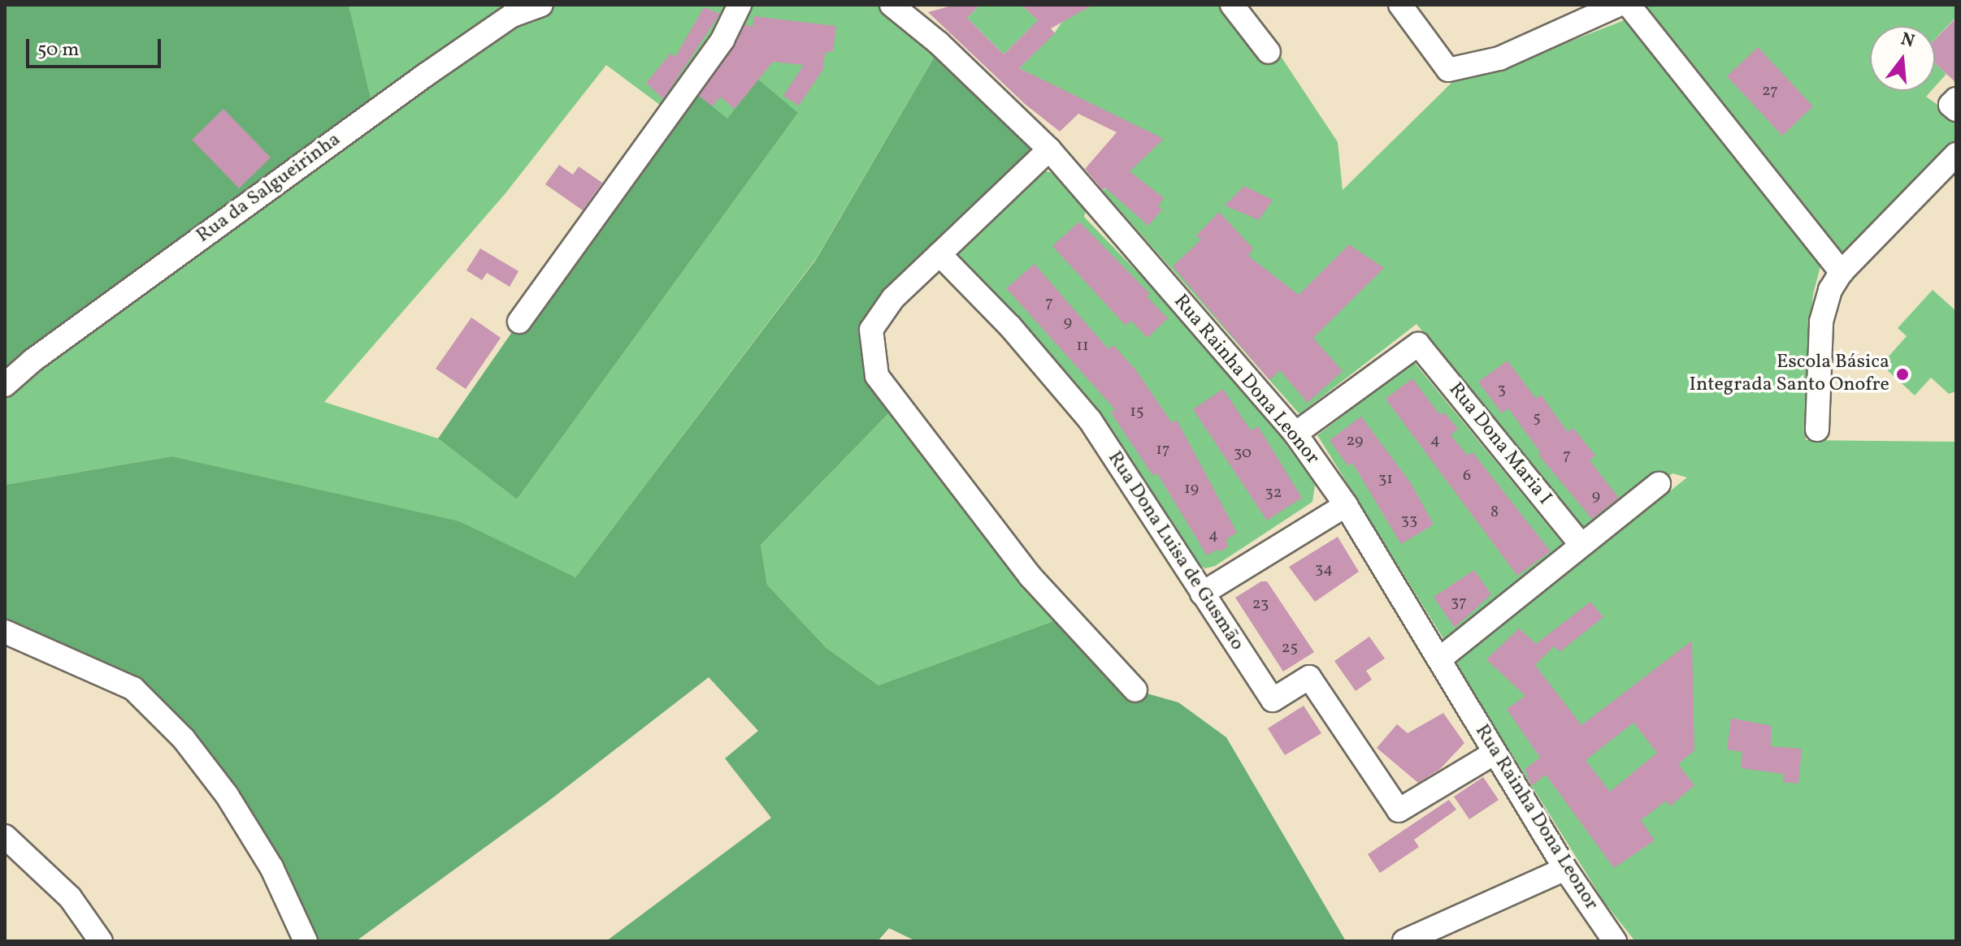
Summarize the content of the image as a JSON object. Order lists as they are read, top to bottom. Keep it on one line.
{"streets":{"street":["Rua da Salgueirinha","Rua Rainha Dona Leonor","Rua Dona Maria I","Rua Dona Luisa de Gusmão"]},"crossings":[["Rua Rainha Dona Leonor","Rua Dona Maria I"],["Rua Rainha Dona Leonor","Rua Dona Luisa de Gusmão"]],"places":["Escola Básica Integrada Santo Onofre"],"house_numbers":["27","7","9","11","3","15","5","4","29","17","30","7","6","31","19","32","9","8","33","4","34","37","23","25"],"scale_bar":"50 m","north":"top"}
